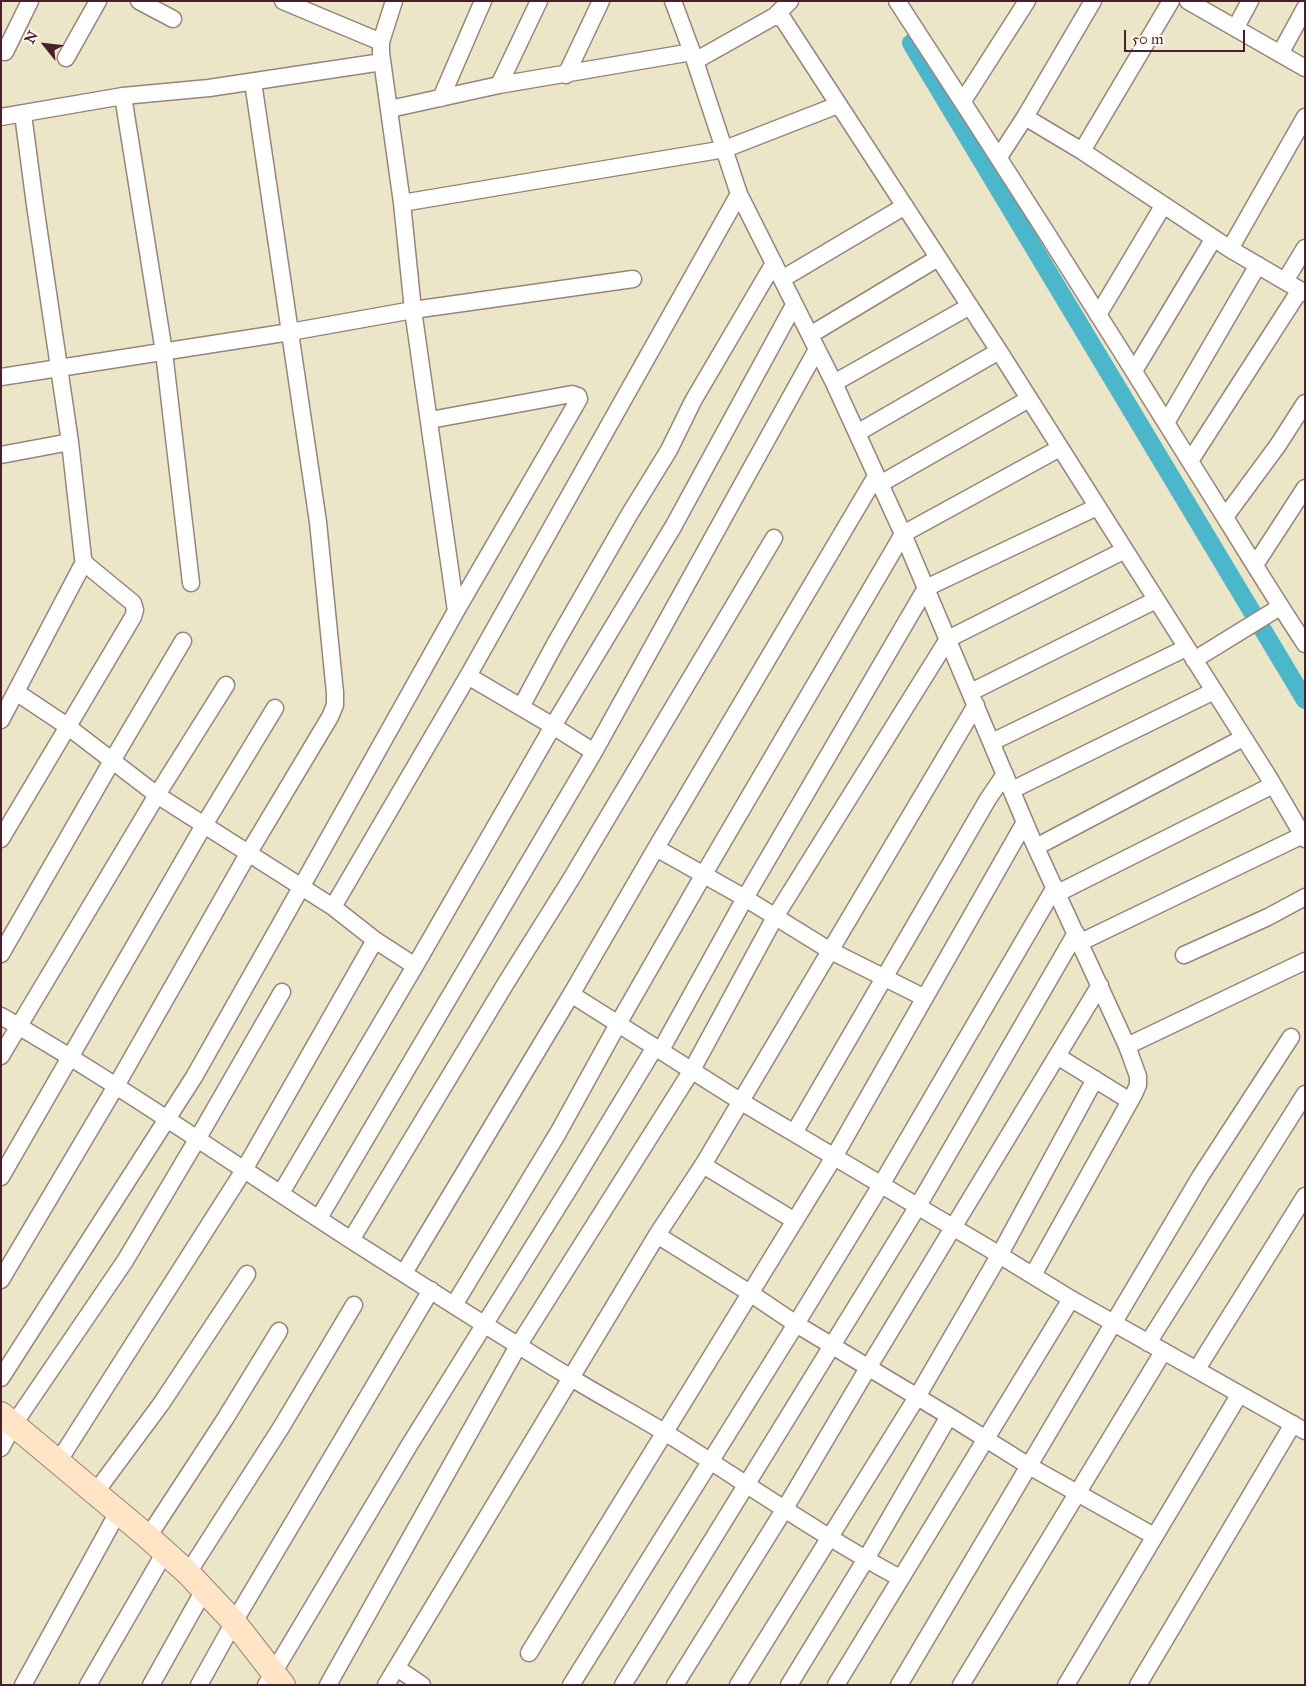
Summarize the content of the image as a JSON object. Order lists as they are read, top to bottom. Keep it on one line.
{"scale_bar":"50 m","north":"top left"}
